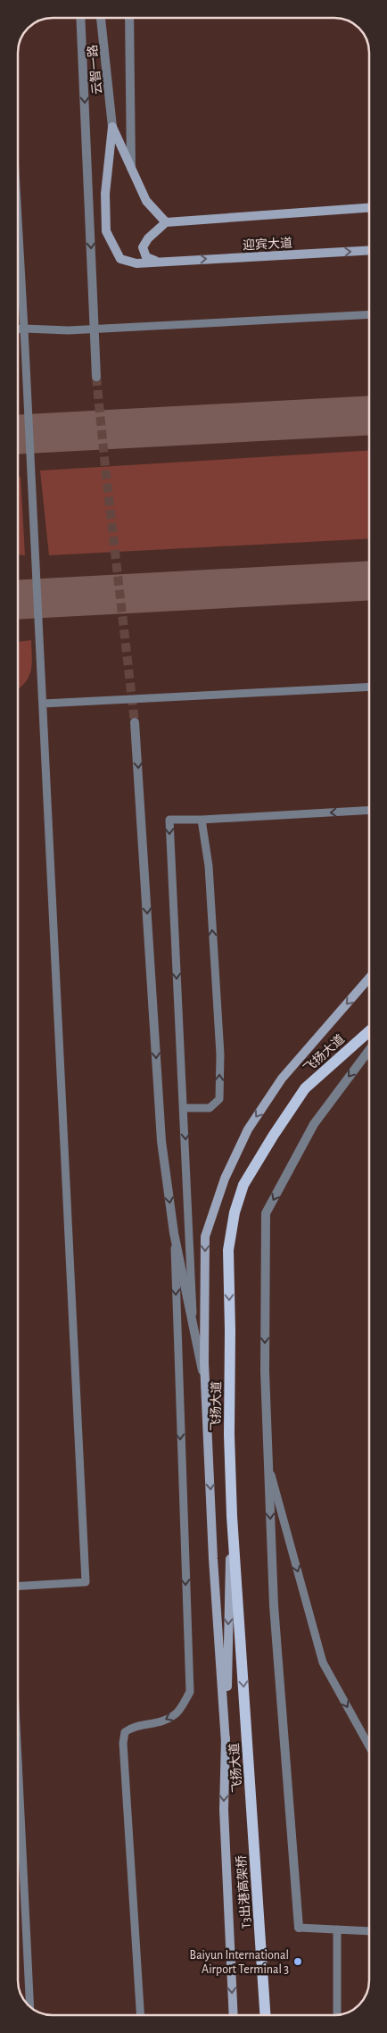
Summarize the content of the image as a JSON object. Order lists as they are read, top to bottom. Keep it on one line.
{"streets":{"main road":["迎宾大道","飞扬大道","T3出港高架桥"],"street":["云智一路"]},"crossings":[["云智一路","迎宾大道"],["飞扬大道","T3出港高架桥"]],"places":["Baiyun International Airport Terminal 3"]}
